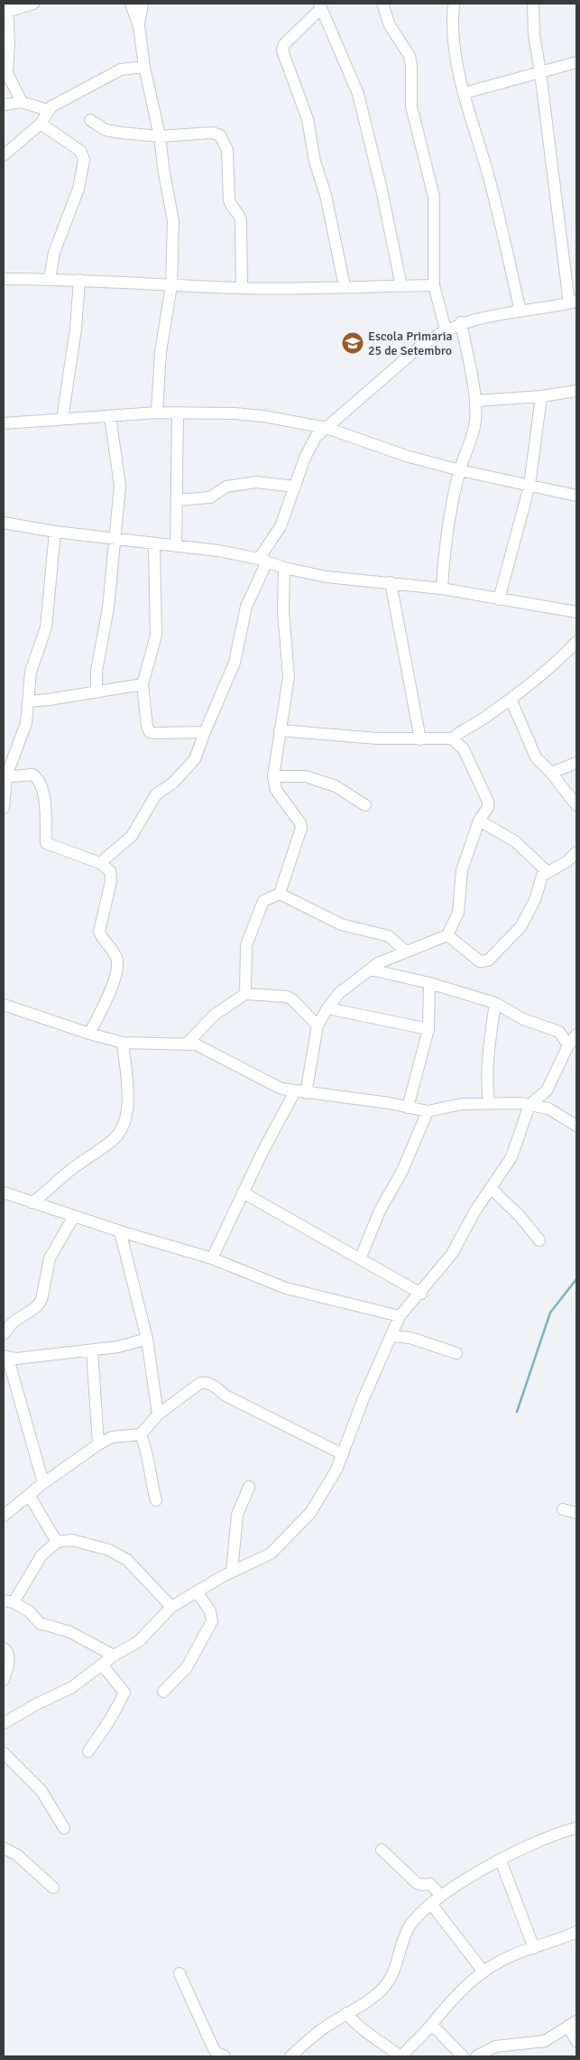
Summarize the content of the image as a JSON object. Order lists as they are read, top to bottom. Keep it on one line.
{"places":{"school or university":["Escola Primaria 25 de Setembro"]}}
